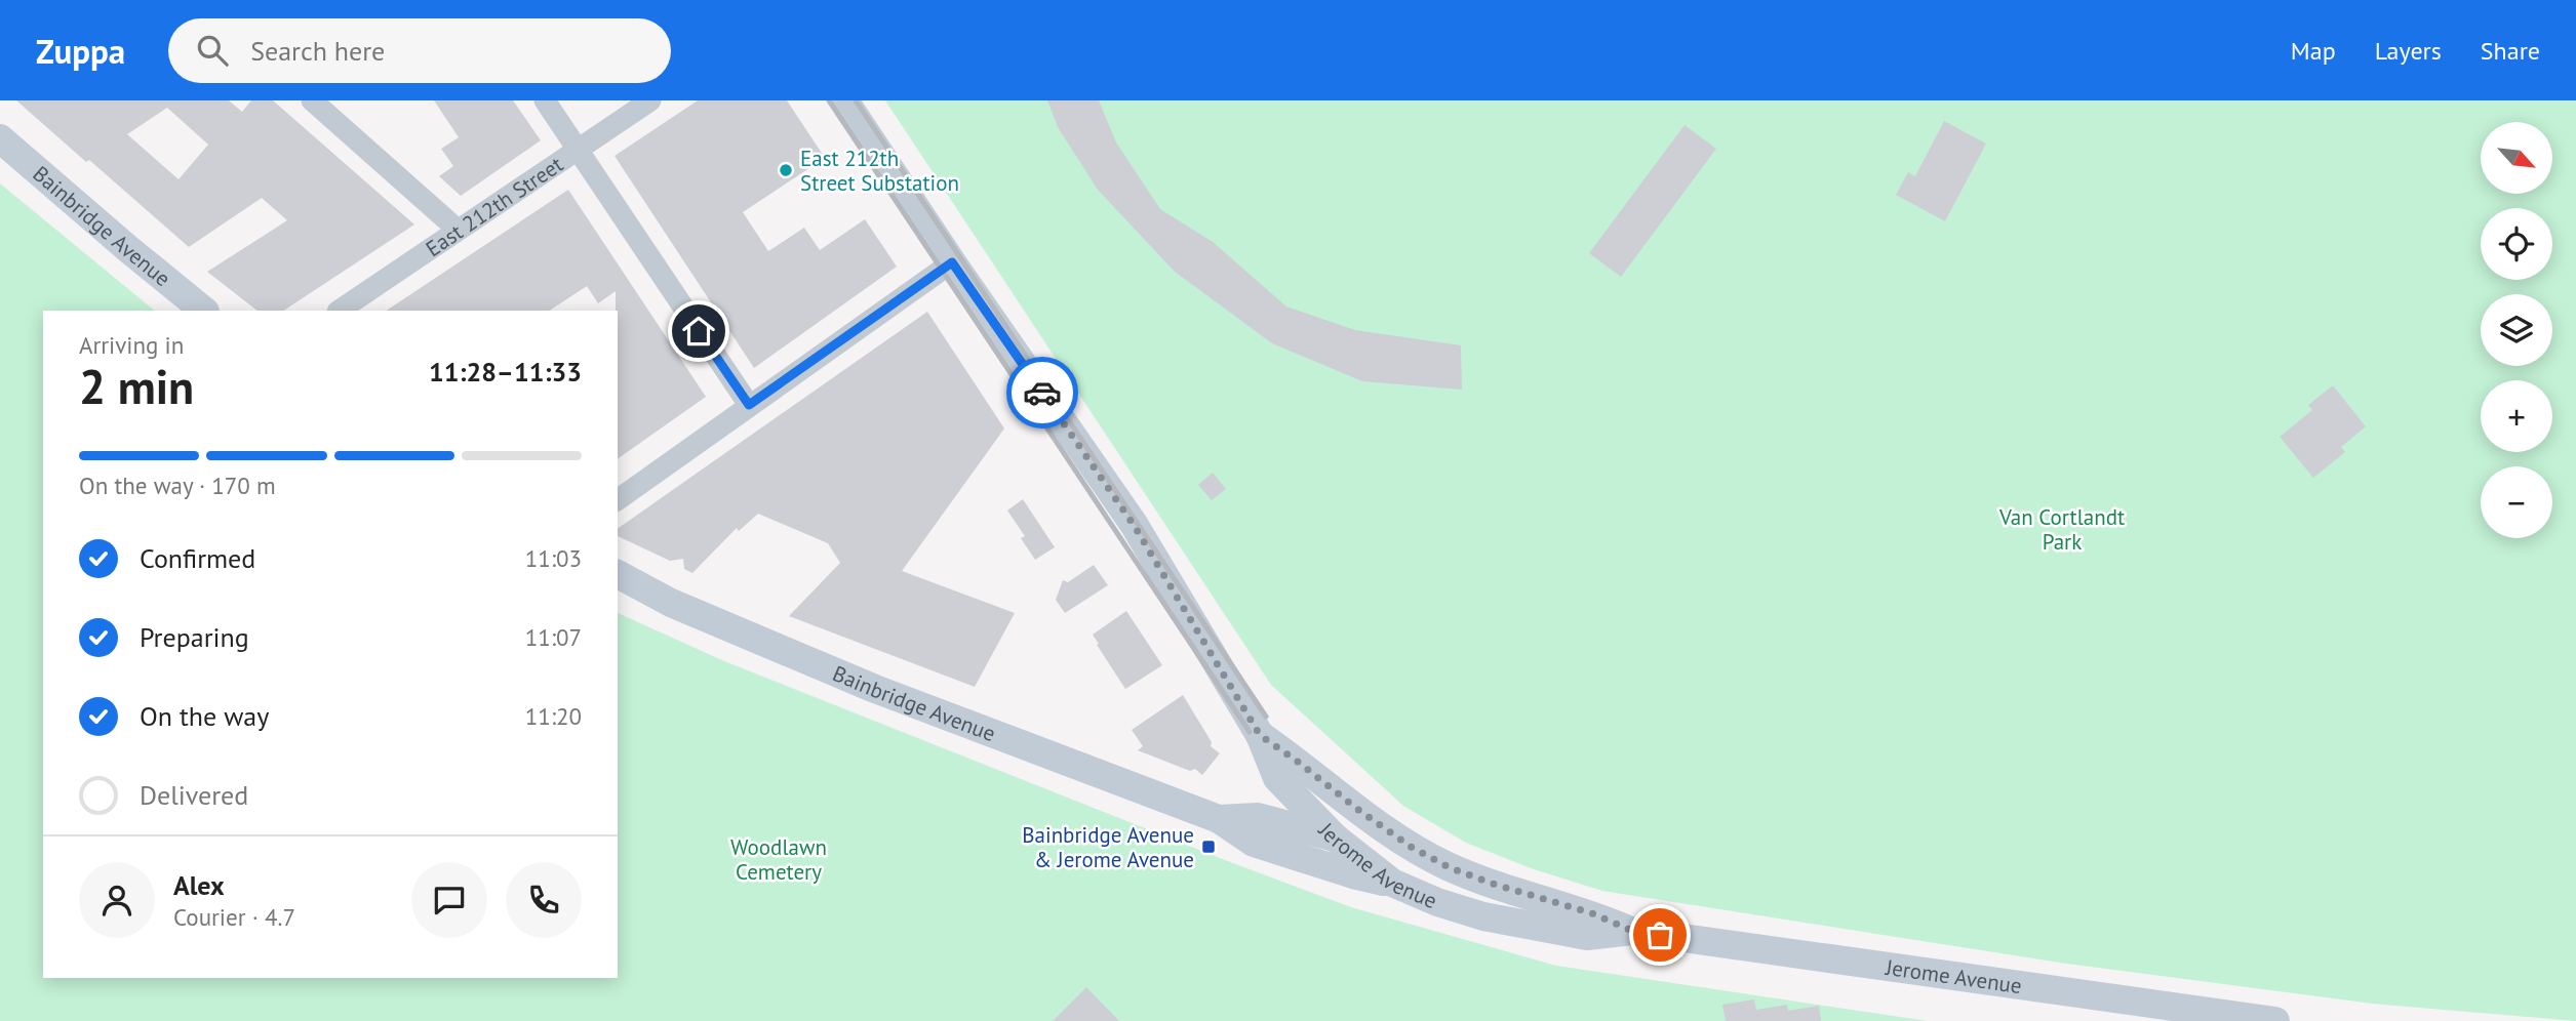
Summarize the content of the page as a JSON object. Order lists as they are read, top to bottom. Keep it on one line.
{"streets":{"main road":["Bainbridge Avenue","Jerome Avenue"],"street":["East 212th Street"]},"crossings":[["Bainbridge Avenue","Jerome Avenue"]],"parks":["Van Cortlandt Park","Woodlawn Cemetery"],"places":{"other":["East 212th Street Substation"],"transit":["Bainbridge Avenue & Jerome Avenue"]},"north":"bottom right","page":{"header":"Zuppa","search":"Search here","nav":["Map","Layers","Share"],"map_buttons":["+","−"],"heading":["2 min","Arriving in","11:28–11:33"],"panel":["Alex","Courier · 4.7"],"bar":"On the way · 170 m","list":[["Confirmed","11:03"],["Preparing","11:07"],["On the way","11:20"],"Delivered"]}}
